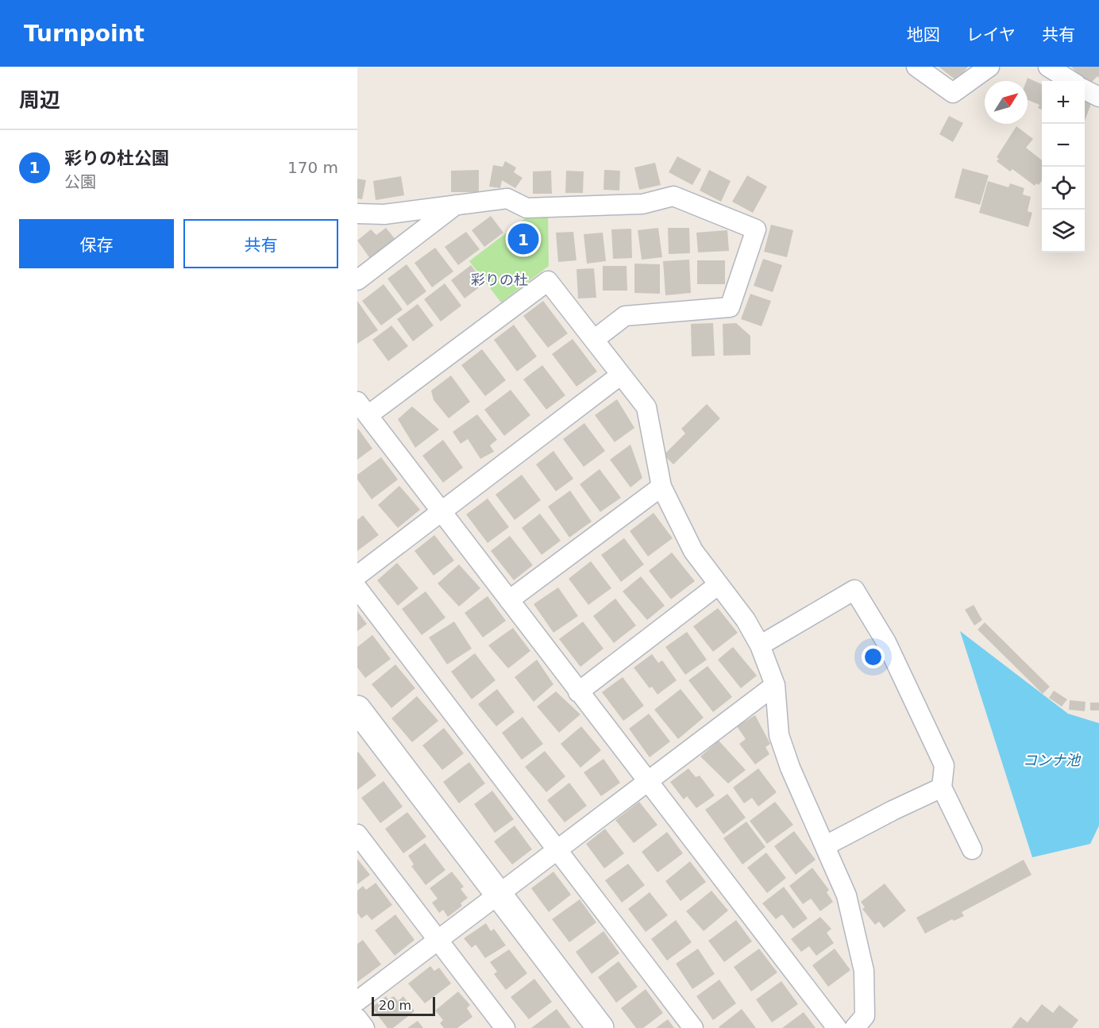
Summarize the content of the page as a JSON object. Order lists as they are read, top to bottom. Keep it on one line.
{"districts":["彩りの杜"],"water":["コンナ池"],"scale_bar":"20 m","north":"top right","page":{"header":"Turnpoint","nav":["地図","レイヤ","共有"],"heading":"周辺","map_buttons":["+","−"],"list":[{"mark":"1","name":"彩りの杜公園","note":"公園","value":"170 m"}],"buttons":["保存","共有"],"pins":"1","scale":"20 m"}}
